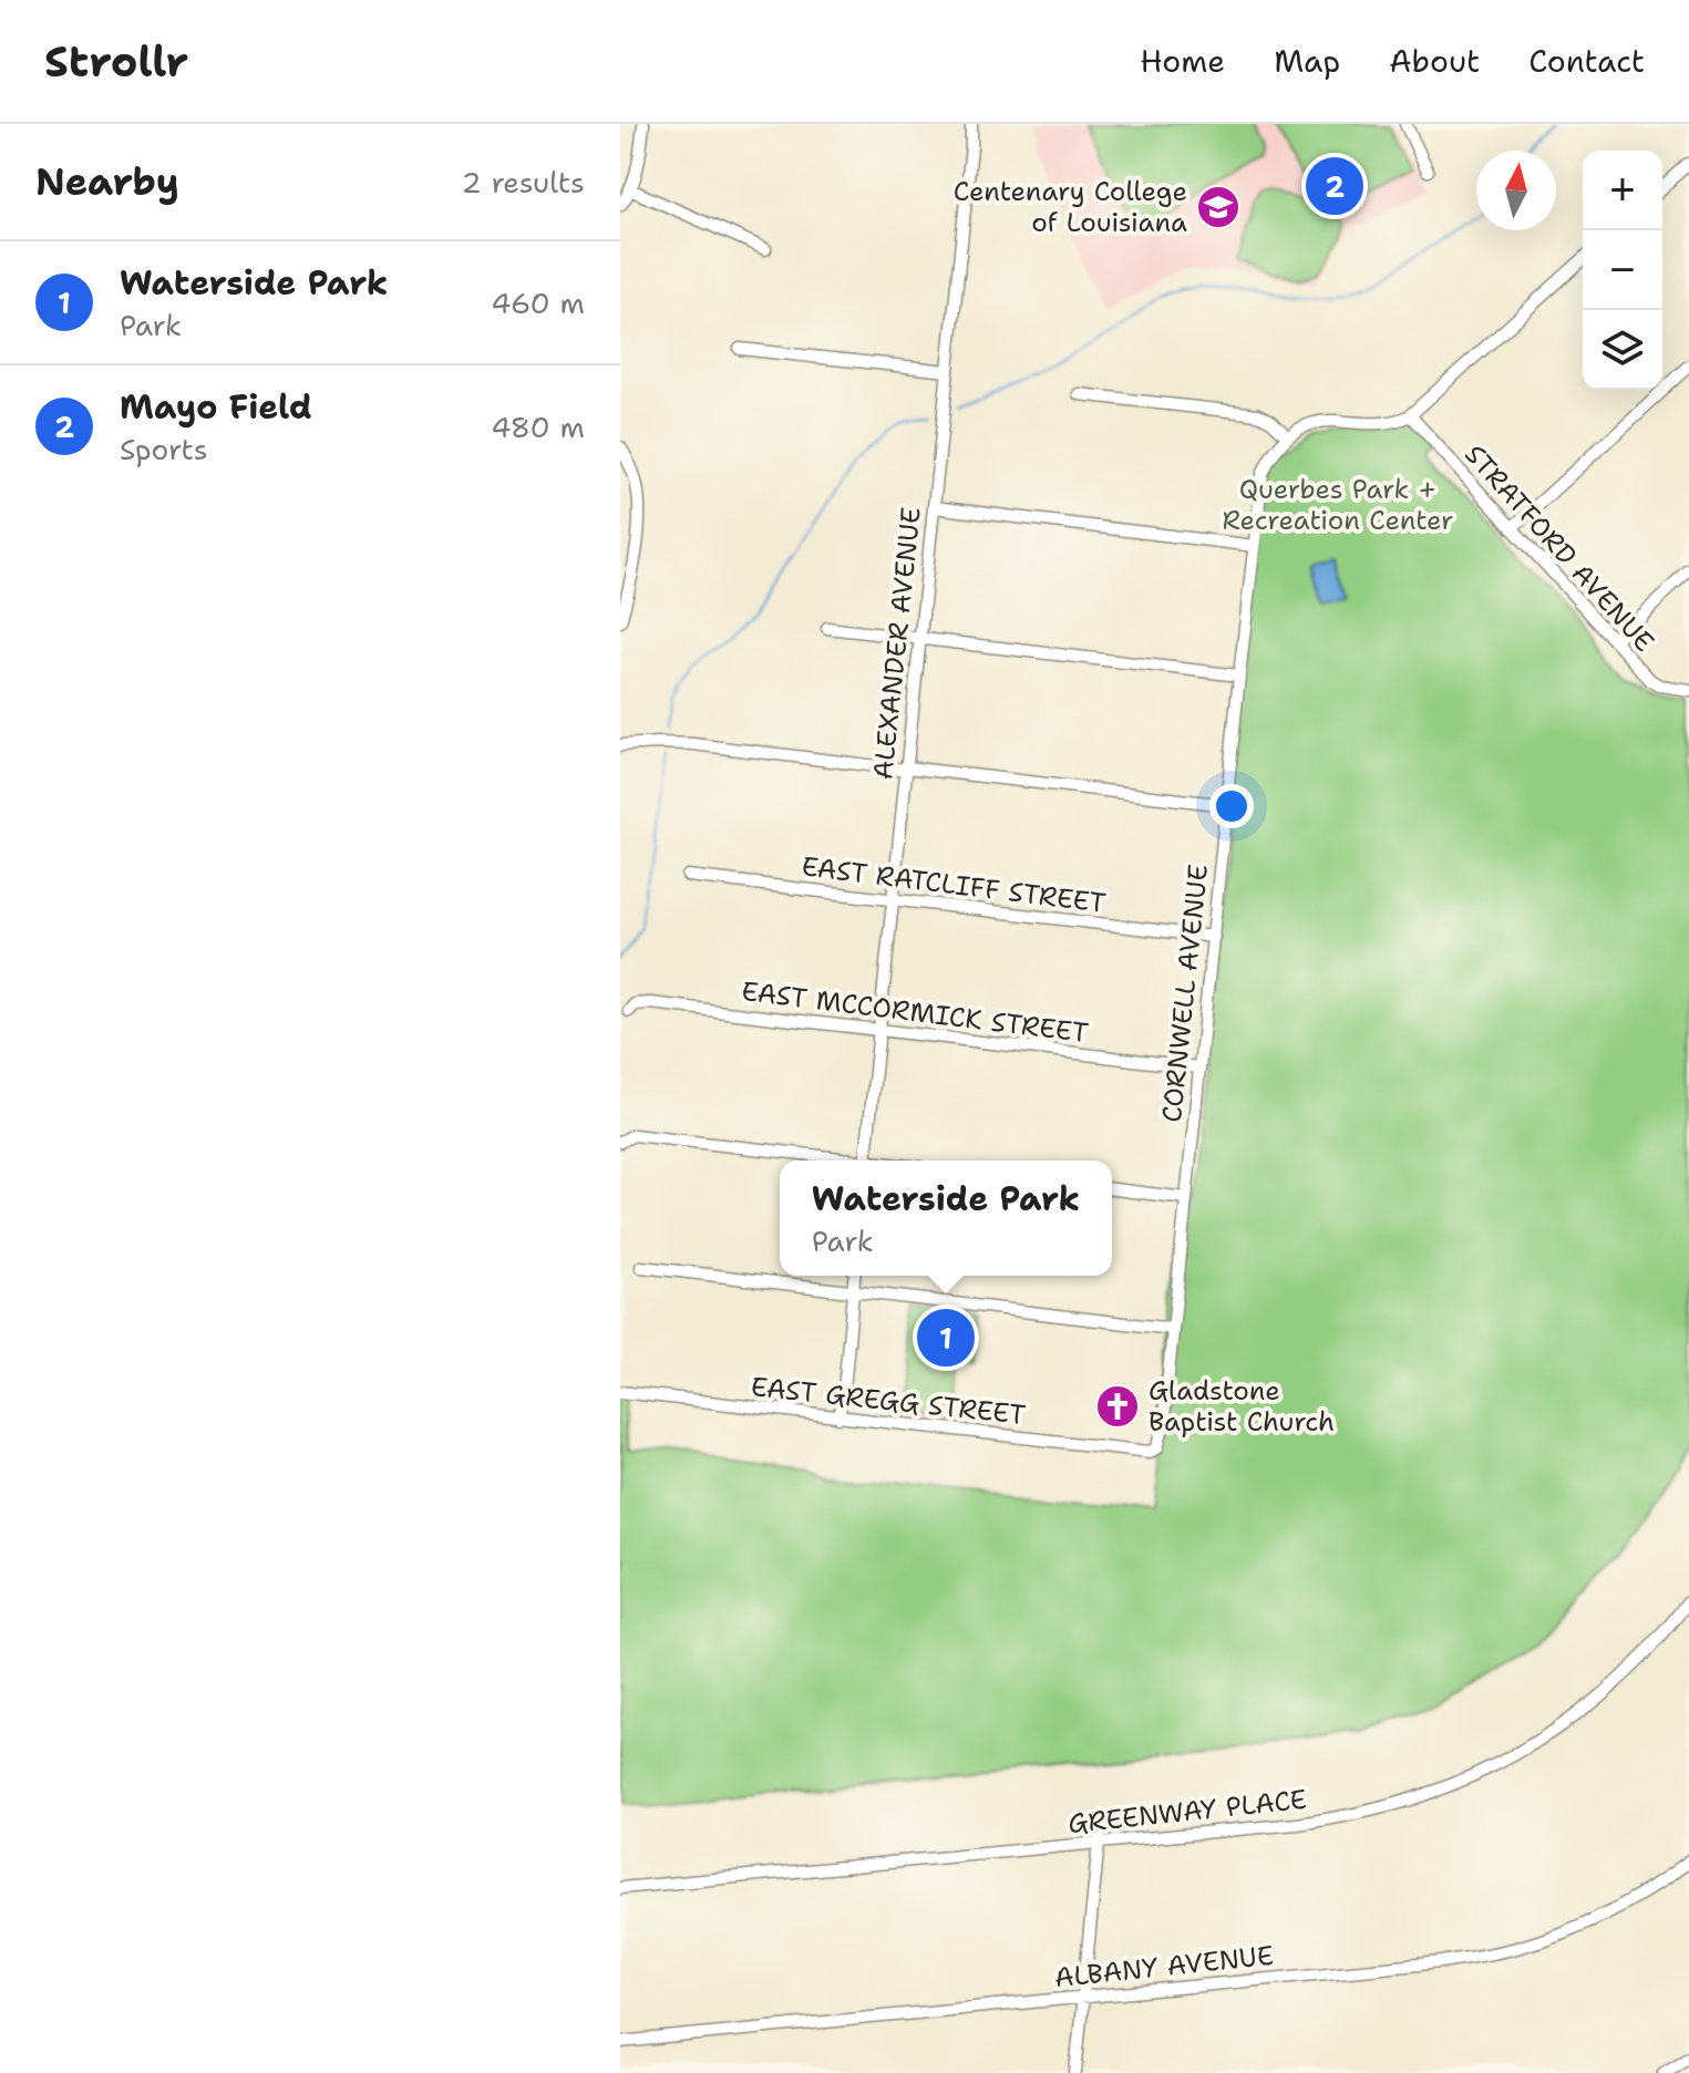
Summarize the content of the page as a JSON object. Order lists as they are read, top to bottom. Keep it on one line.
{"streets":{"street":["STRATFORD AVENUE","ALEXANDER AVENUE","EAST RATCLIFF STREET","CORNWELL AVENUE","EAST MCCORMICK STREET","EAST GREGG STREET","GREENWAY PLACE","ALBANY AVENUE"]},"crossings":[["ALEXANDER AVENUE","EAST RATCLIFF STREET"],["ALEXANDER AVENUE","EAST MCCORMICK STREET"],["EAST RATCLIFF STREET","CORNWELL AVENUE"],["CORNWELL AVENUE","EAST MCCORMICK STREET"],["CORNWELL AVENUE","EAST GREGG STREET"]],"parks":["Querbes Park + Recreation Center"],"places":{"school or university":["Centenary College of Louisiana"],"church":["Gladstone Baptist Church"]},"north":"top","page":{"header":"Strollr","nav":["Home","Map","About","Contact"],"heading":["Nearby","2 results"],"map_buttons":["+","−"],"pins":["2","1"],"list":[{"mark":"1","name":"Waterside Park","note":"Park","value":"460 m"},{"mark":"2","name":"Mayo Field","note":"Sports","value":"480 m"}],"popup":["Waterside Park","Park"]}}
